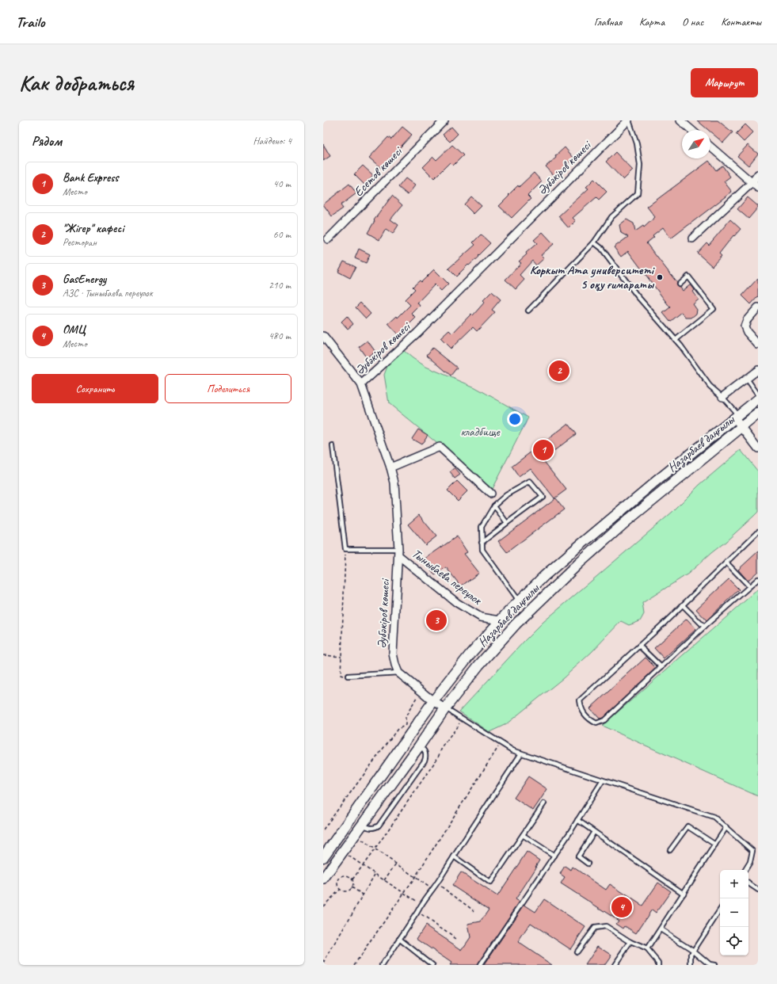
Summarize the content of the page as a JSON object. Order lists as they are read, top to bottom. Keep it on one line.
{"streets":{"main road":["Назарбаев даңғылы"],"street":["Әубәкіров көшесі","Есетов көшесі","Тыныбаева переулок"]},"crossings":[["Әубәкіров көшесі","Тыныбаева переулок"],["Назарбаев даңғылы","Тыныбаева переулок"]],"parks":["кладбище"],"places":["Коркыт Ата университеті 5 оқу ғимараты"],"north":"top right","page":{"header":"Trailo","nav":["Главная","Карта","О нас","Контакты"],"buttons":["Маршрут",["Сохранить","Поделиться"]],"title":"Как добраться","heading":["Рядом","Найдено: 4"],"list":[{"mark":"1","name":"Bank Express","note":"Место","value":"40 m"},{"mark":"2","name":"\"Жігер\" кафесі","note":"Ресторан","value":"60 m"},{"mark":"3","name":"GasEnergy","note":"АЗС · Тыныбаева переулок","value":"210 m"},{"mark":"4","name":"ОМЦ","note":"Место","value":"480 m"}],"pins":["2","1","3","4"],"map_buttons":["+","−"]}}
